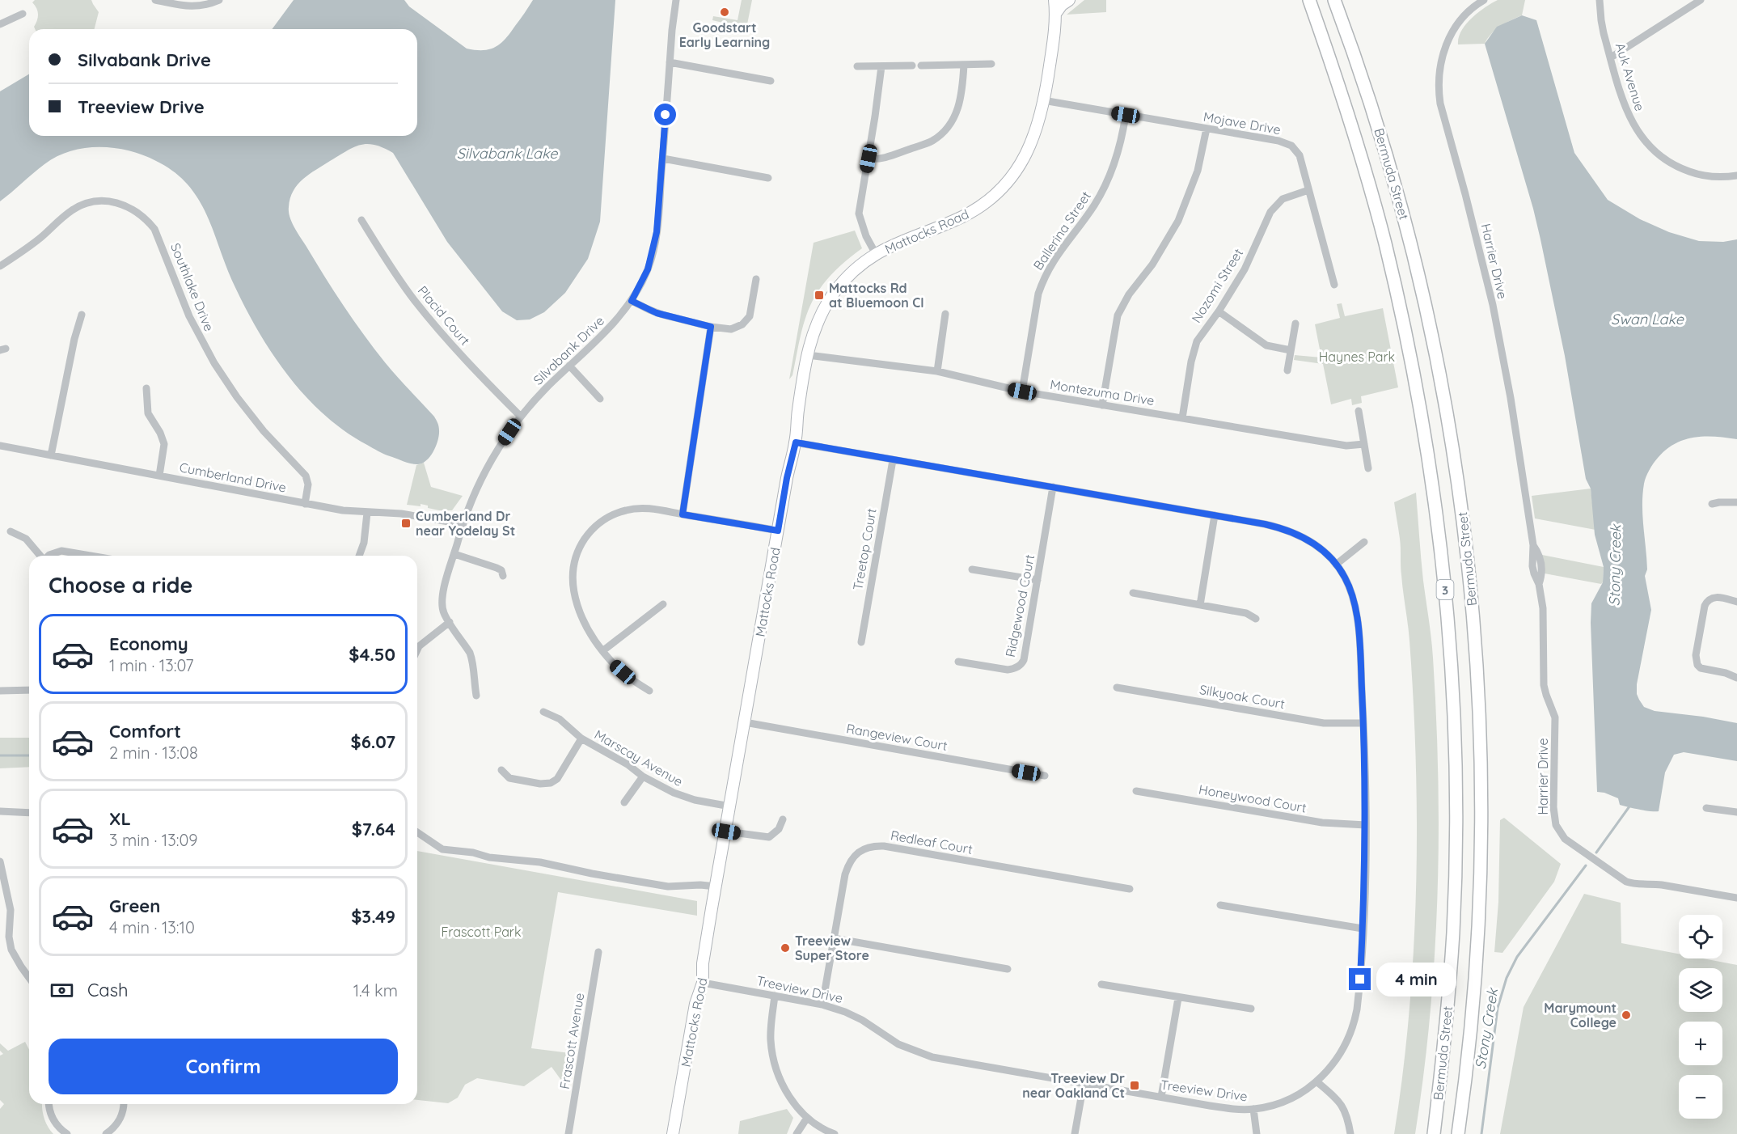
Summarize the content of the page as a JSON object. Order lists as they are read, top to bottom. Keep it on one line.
{"streets":{"main road":["Bermuda Street","3"],"street":["Auk Avenue","Mojave Drive","Ballerina Street","Mattocks Road","Harrier Drive","Nozomi Street","Southlake Drive","Placid Court","Silvabank Drive","Montezuma Drive","Cumberland Drive","Treetop Court","Ridgewood Court","Silkyoak Court","Rangeview Court","Marscay Avenue","Honeywood Court","Redleaf Court","Treeview Drive","Frascott Avenue"]},"crossings":[["Mojave Drive","Ballerina Street"],["Mojave Drive","Mattocks Road"],["Mojave Drive","Nozomi Street"],["Ballerina Street","Montezuma Drive"],["Mattocks Road","Montezuma Drive"],["Mattocks Road","Rangeview Court"],["Mattocks Road","Marscay Avenue"],["Mattocks Road","Treeview Drive"],["Nozomi Street","Montezuma Drive"],["Southlake Drive","Cumberland Drive"],["Placid Court","Silvabank Drive"],["Silvabank Drive","Cumberland Drive"],["Treetop Court","Treeview Drive"],["Ridgewood Court","Treeview Drive"],["Silkyoak Court","Treeview Drive"],["Honeywood Court","Treeview Drive"],["Redleaf Court","Treeview Drive"]],"water":["Silvabank Lake","Swan Lake","Stony Creek"],"parks":["Haynes Park","Frascott Park"],"places":{"other":["Goodstart Early Learning","Treeview Super Store","Marymount College"],"transit":["Mattocks Rd at Bluemoon Cl","Cumberland Dr near Yodelay St","Treeview Dr near Oakland Ct"]},"page":{"banner":["Silvabank Drive","Treeview Drive"],"heading":"Choose a ride","list":[{"name":"Economy","note":"1 min · 13:07","value":"$4.50"},{"name":"Comfort","note":"2 min · 13:08","value":"$6.07"},{"name":"XL","note":"3 min · 13:09","value":"$7.64"},{"name":"Green","note":"4 min · 13:10","value":"$3.49"}],"map_buttons":["+","−"],"bubble":"4 min","pay":["Cash","1.4 km"],"buttons":"Confirm"}}
